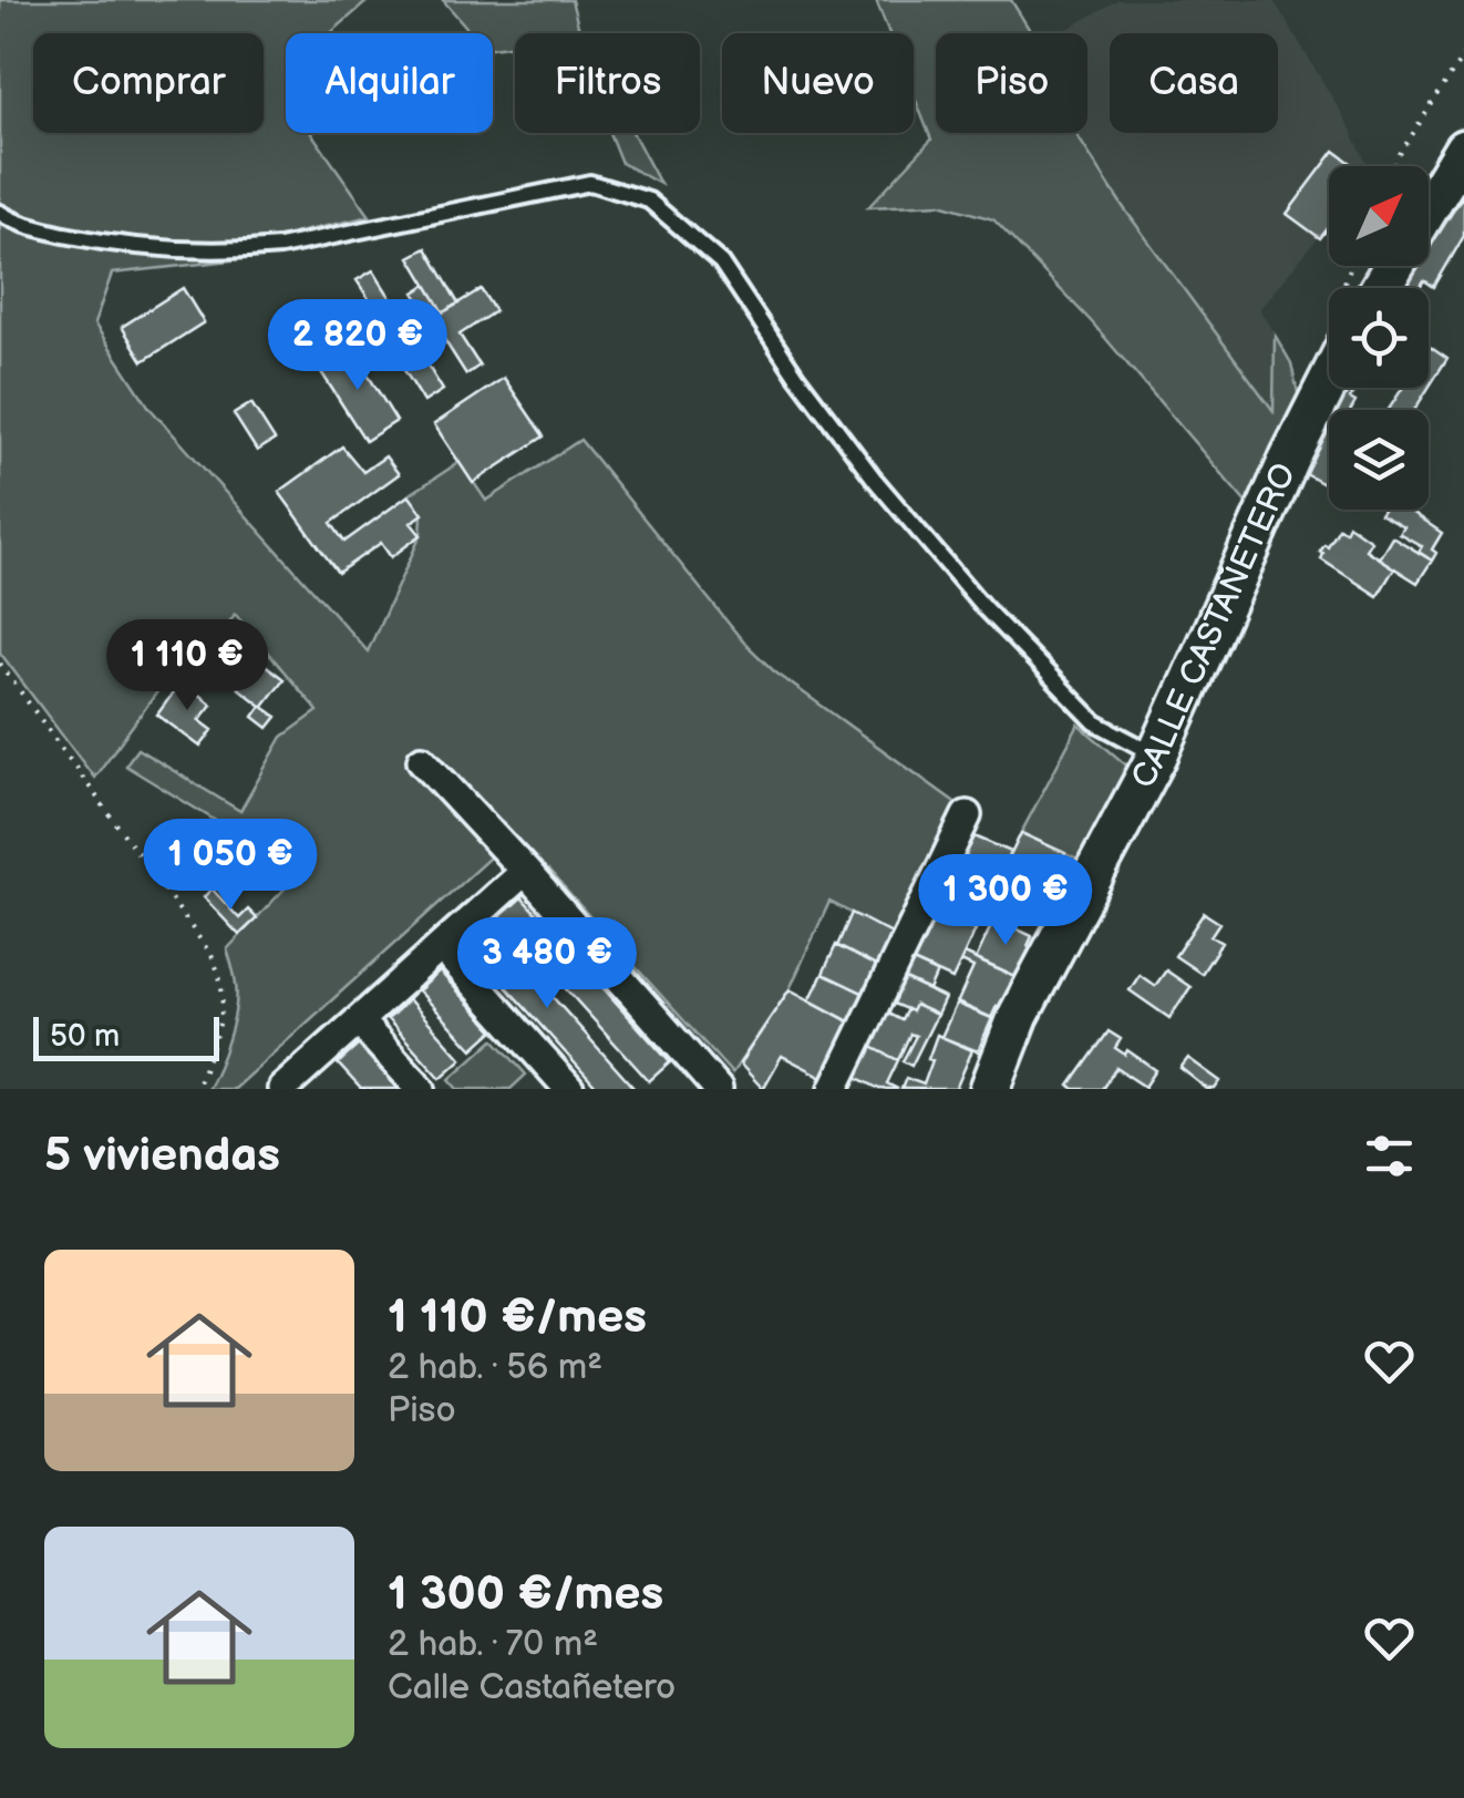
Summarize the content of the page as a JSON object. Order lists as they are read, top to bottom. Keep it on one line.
{"streets":{"street":["CALLE CASTAÑETERO"]},"scale_bar":"50 m","north":"top right","page":{"chip":["Comprar","Alquilar","Filtros","Nuevo","Piso","Casa"],"price":["2 820 €","1 110 €","1 050 €","1 300 €","3 480 €"],"scale":"50 m","heading":"5 viviendas","list":[{"name":"1 110 €/mes","note":"2 hab. · 56 m² · Piso"},{"name":"1 300 €/mes","note":"2 hab. · 70 m² · Calle Castañetero"}]}}
